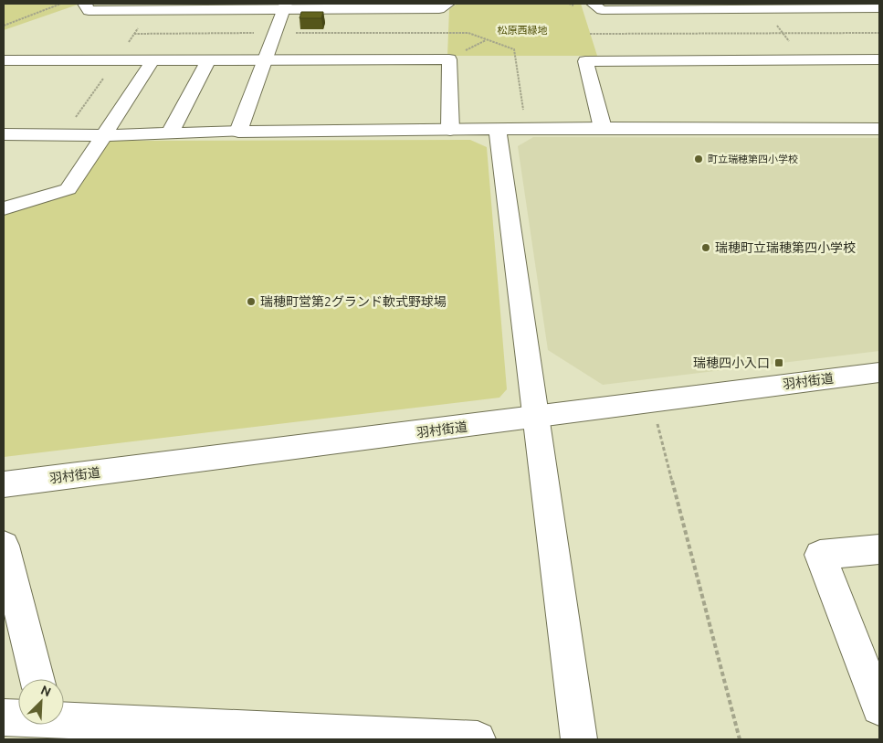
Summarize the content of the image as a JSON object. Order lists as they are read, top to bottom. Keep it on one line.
{"streets":{"street":["羽村街道"]},"parks":["松原西緑地"],"places":{"other":["町立瑞穂第四小学校","瑞穂町立瑞穂第四小学校","瑞穂町営第2グランド軟式野球場"],"transit":["瑞穂四小入口"]},"north":"top right"}
